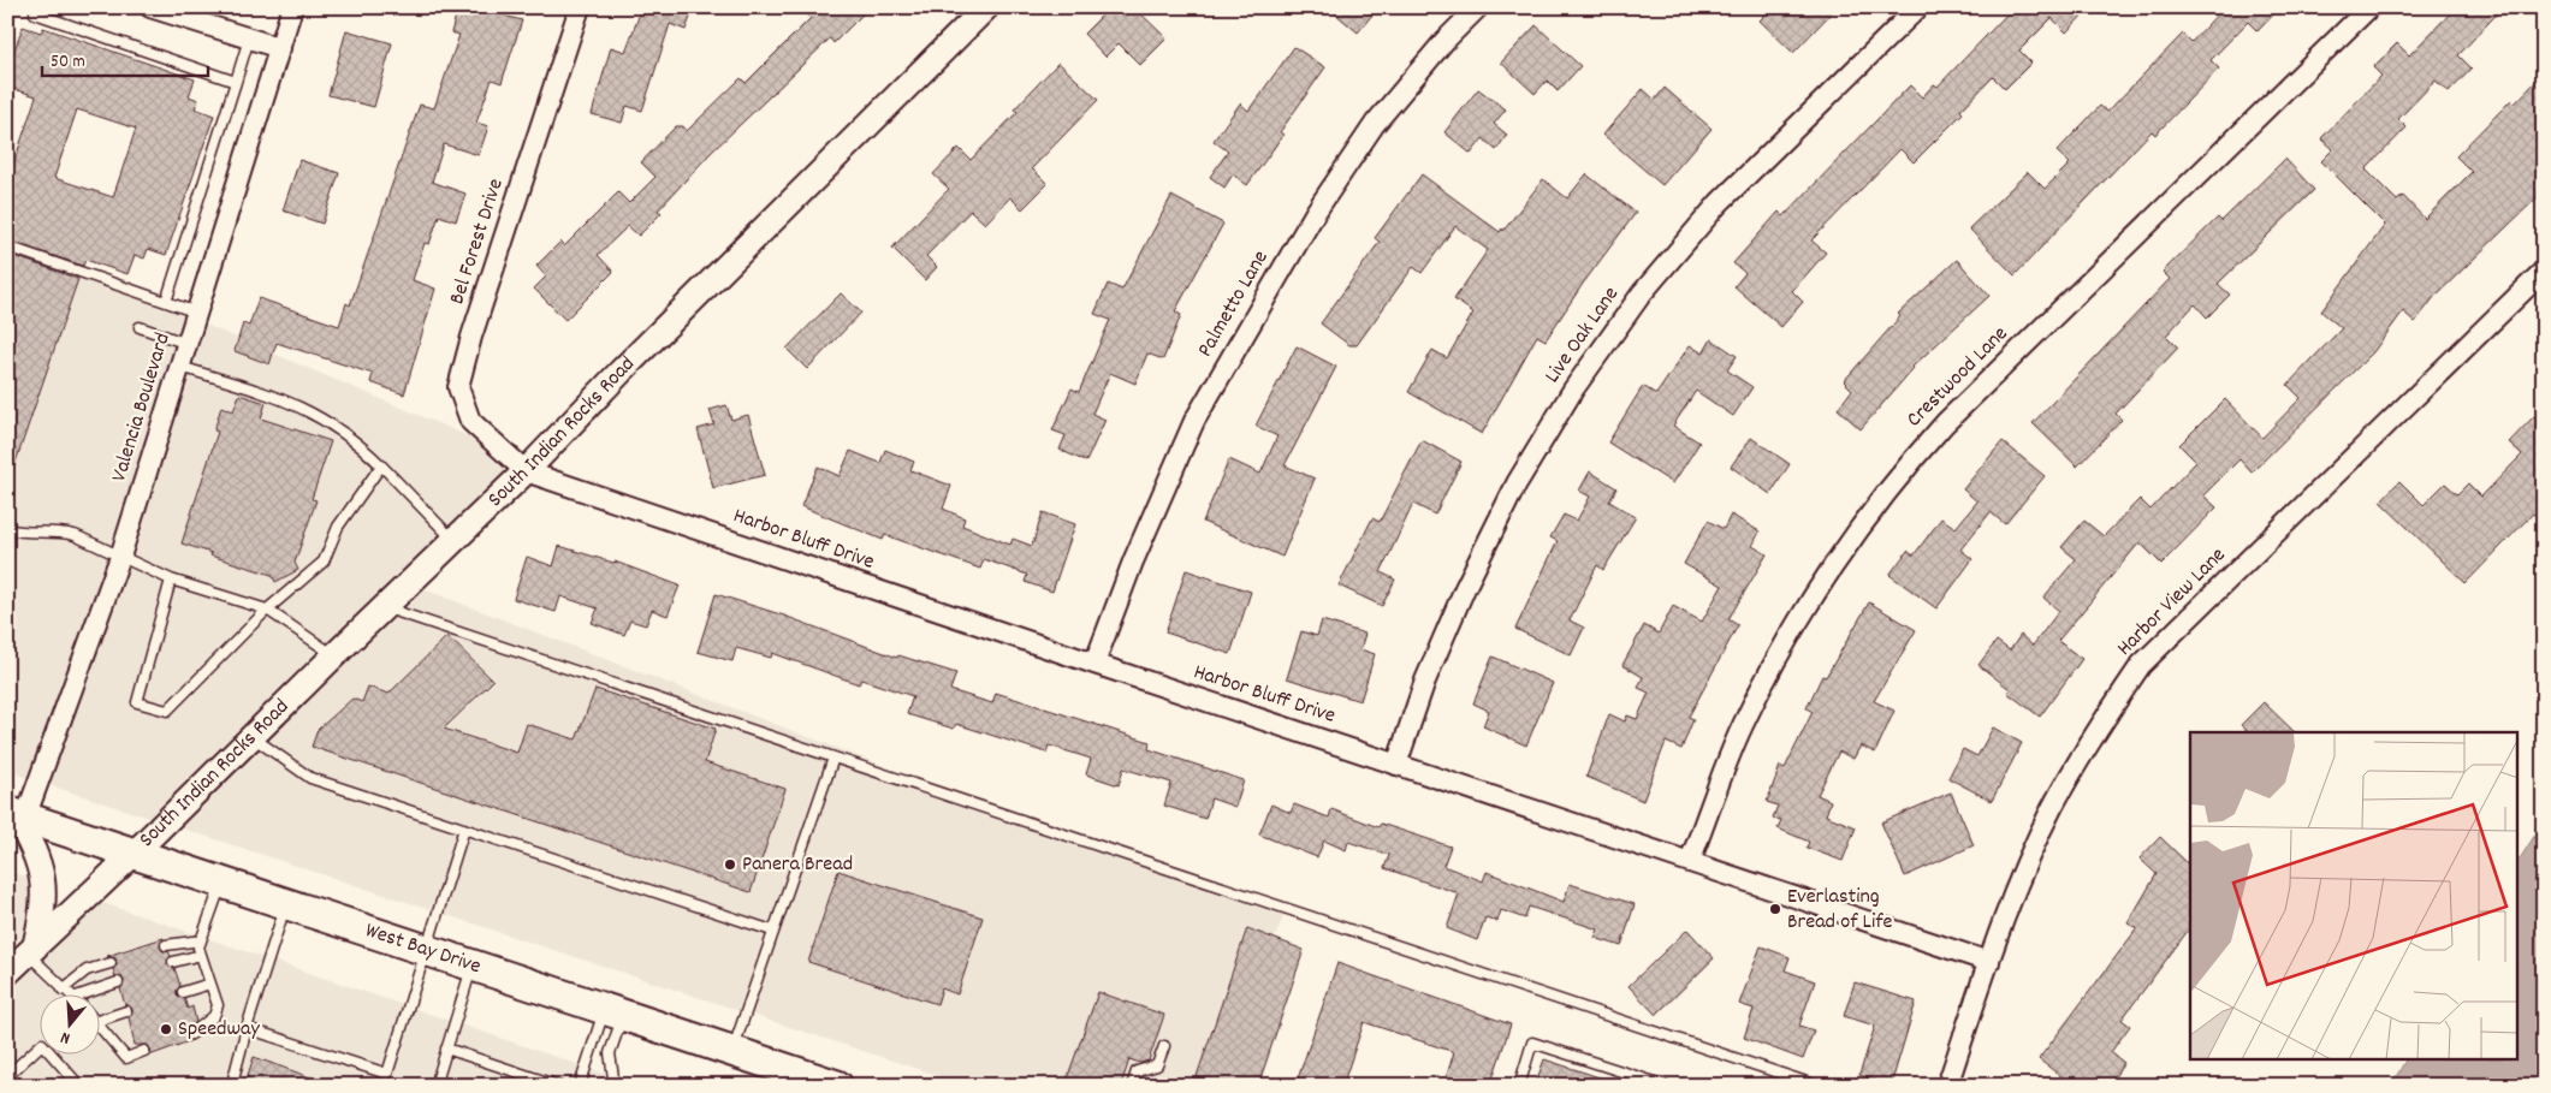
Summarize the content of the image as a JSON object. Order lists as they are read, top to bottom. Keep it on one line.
{"streets":{"main road":["West Bay Drive"],"street":["Bel Forest Drive","Palmetto Lane","Live Oak Lane","Crestwood Lane","Valencia Boulevard","South Indian Rocks Road","Harbor Bluff Drive","Harbor View Lane"]},"crossings":[["Bel Forest Drive","South Indian Rocks Road"],["Bel Forest Drive","Harbor Bluff Drive"],["Palmetto Lane","Harbor Bluff Drive"],["Live Oak Lane","Harbor Bluff Drive"],["Crestwood Lane","Harbor Bluff Drive"],["Valencia Boulevard","West Bay Drive"],["South Indian Rocks Road","Harbor Bluff Drive"],["South Indian Rocks Road","West Bay Drive"],["Harbor Bluff Drive","Harbor View Lane"]],"places":["Panera Bread","Everlasting Bread of Life","Speedway"],"scale_bar":"50 m","north":"bottom"}
